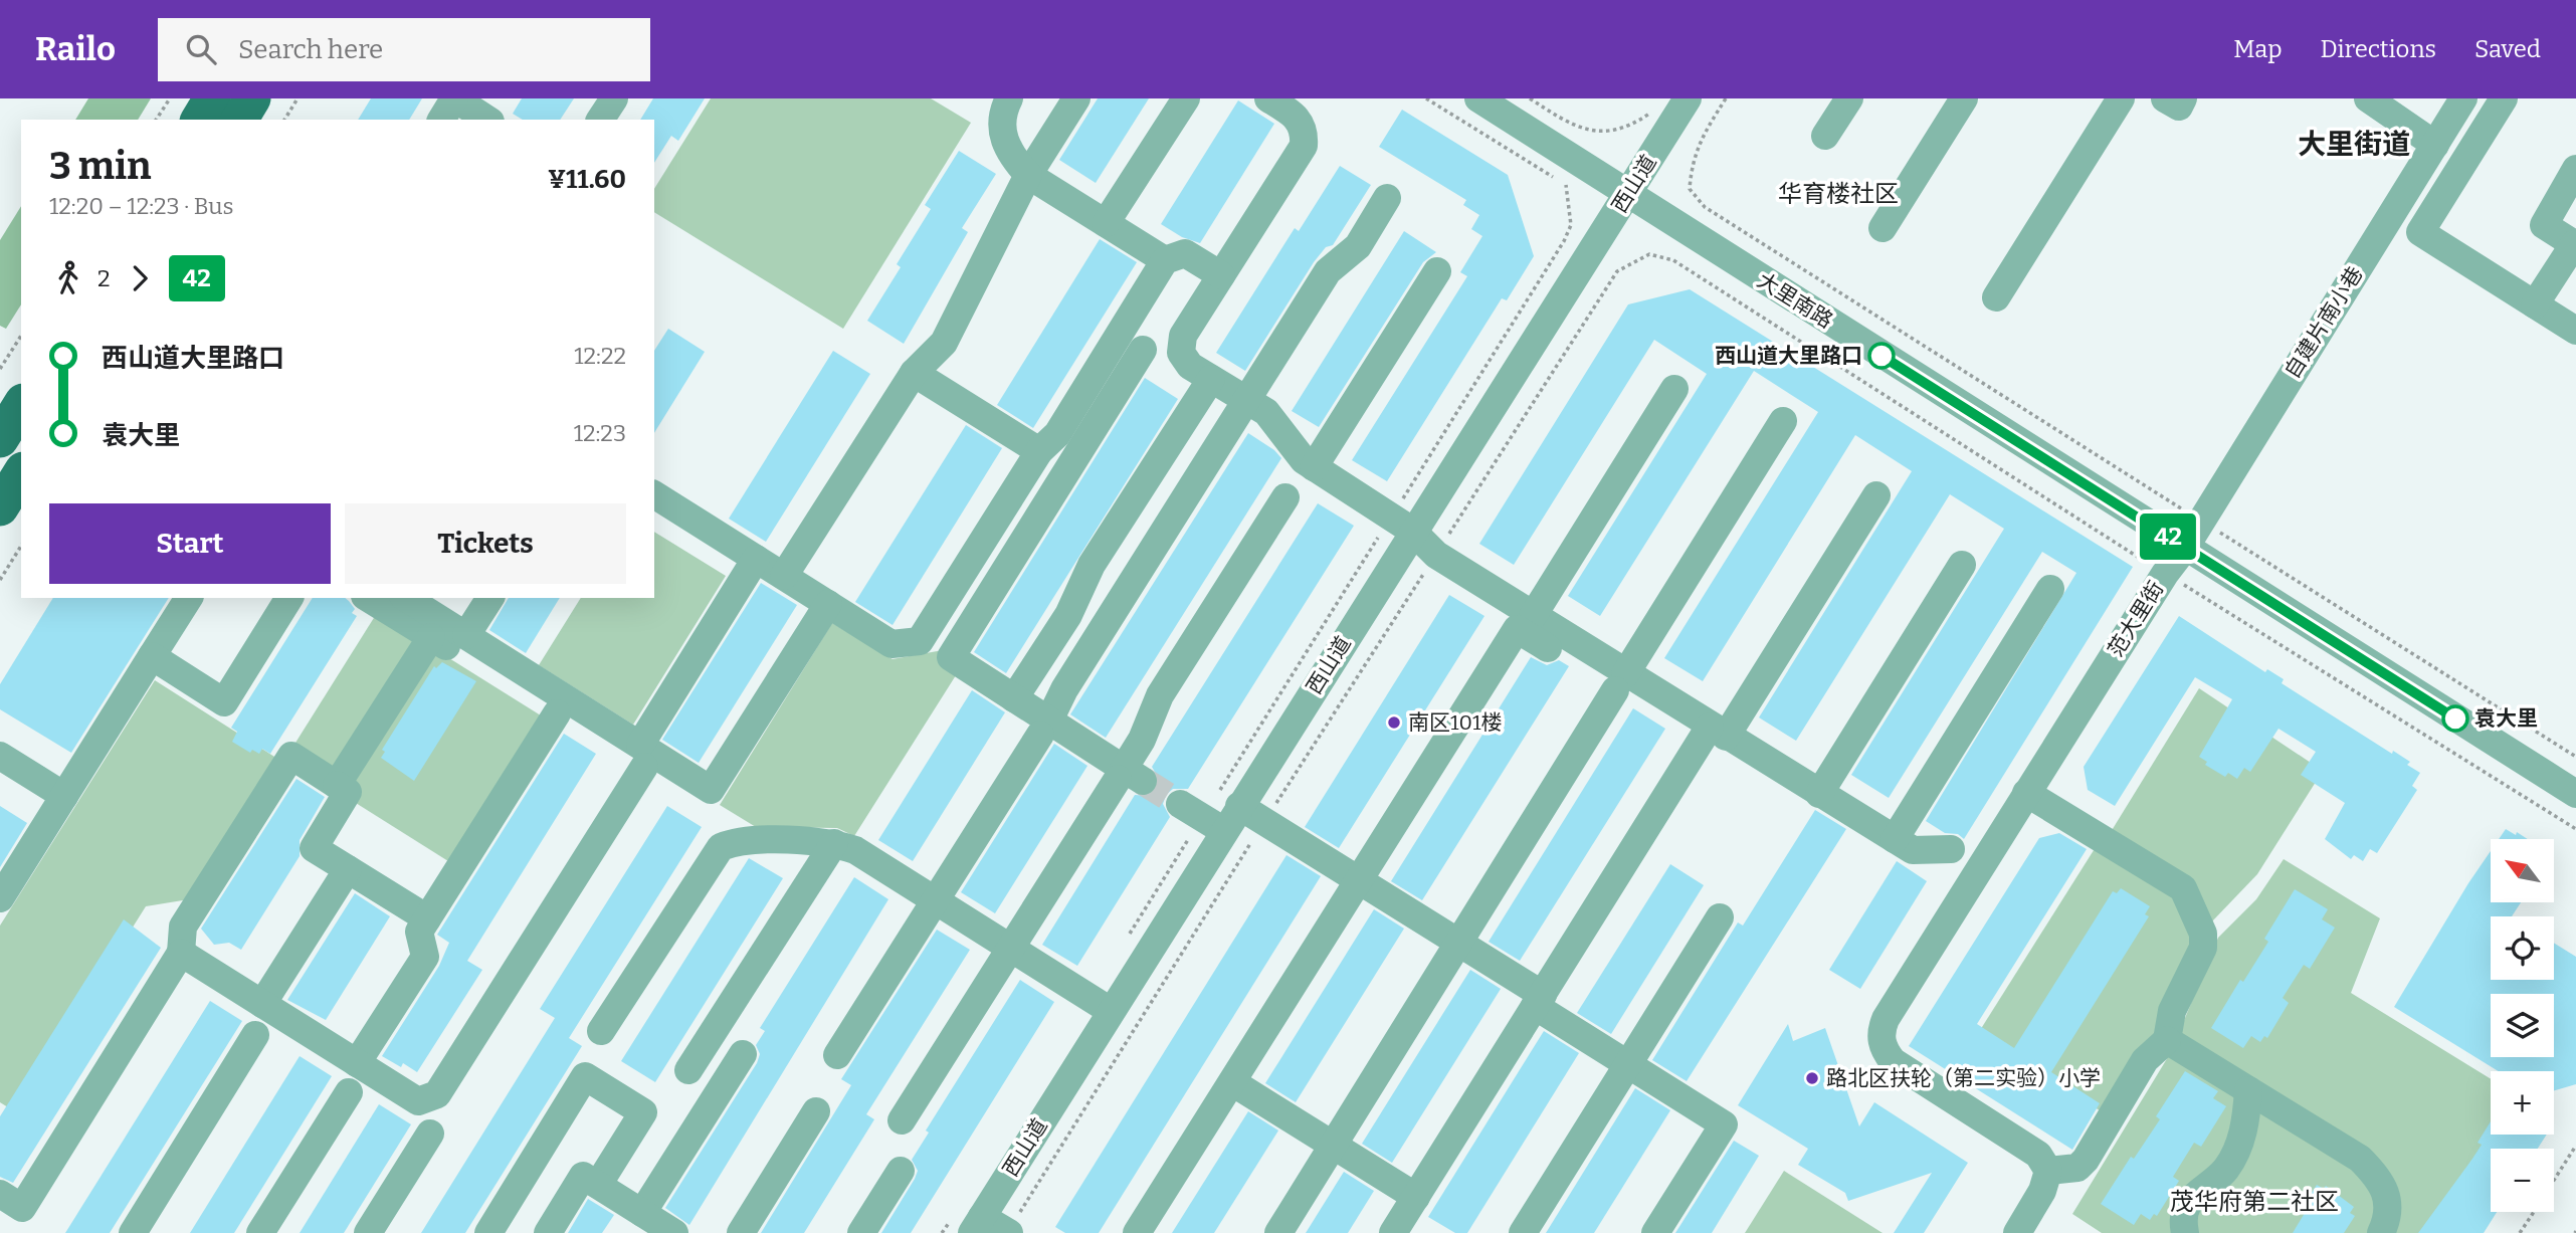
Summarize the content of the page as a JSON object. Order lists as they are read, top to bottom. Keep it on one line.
{"streets":{"street":["西山道","大里南路","自建片南小巷","范大里街"]},"crossings":[["西山道","大里南路"],["大里南路","自建片南小巷"],["大里南路","范大里街"],["自建片南小巷","范大里街"]],"districts":["大里街道","华育楼社区","茂华府第二社区"],"places":["西山道大里路口","袁大里","南区101楼","路北区扶轮（第二实验）小学"],"lines":["bus line 42"],"north":"top left","page":{"header":"Railo","search":"Search here","nav":["Map","Directions","Saved"],"on_map":"42","heading":["3 min","12:20 – 12:23 · Bus","¥11.60"],"legs":["2","42"],"list":[{"name":"西山道大里路口","value":"12:22"},{"name":"袁大里","value":"12:23"}],"buttons":["Start","Tickets"],"map_buttons":["+","−"]}}
